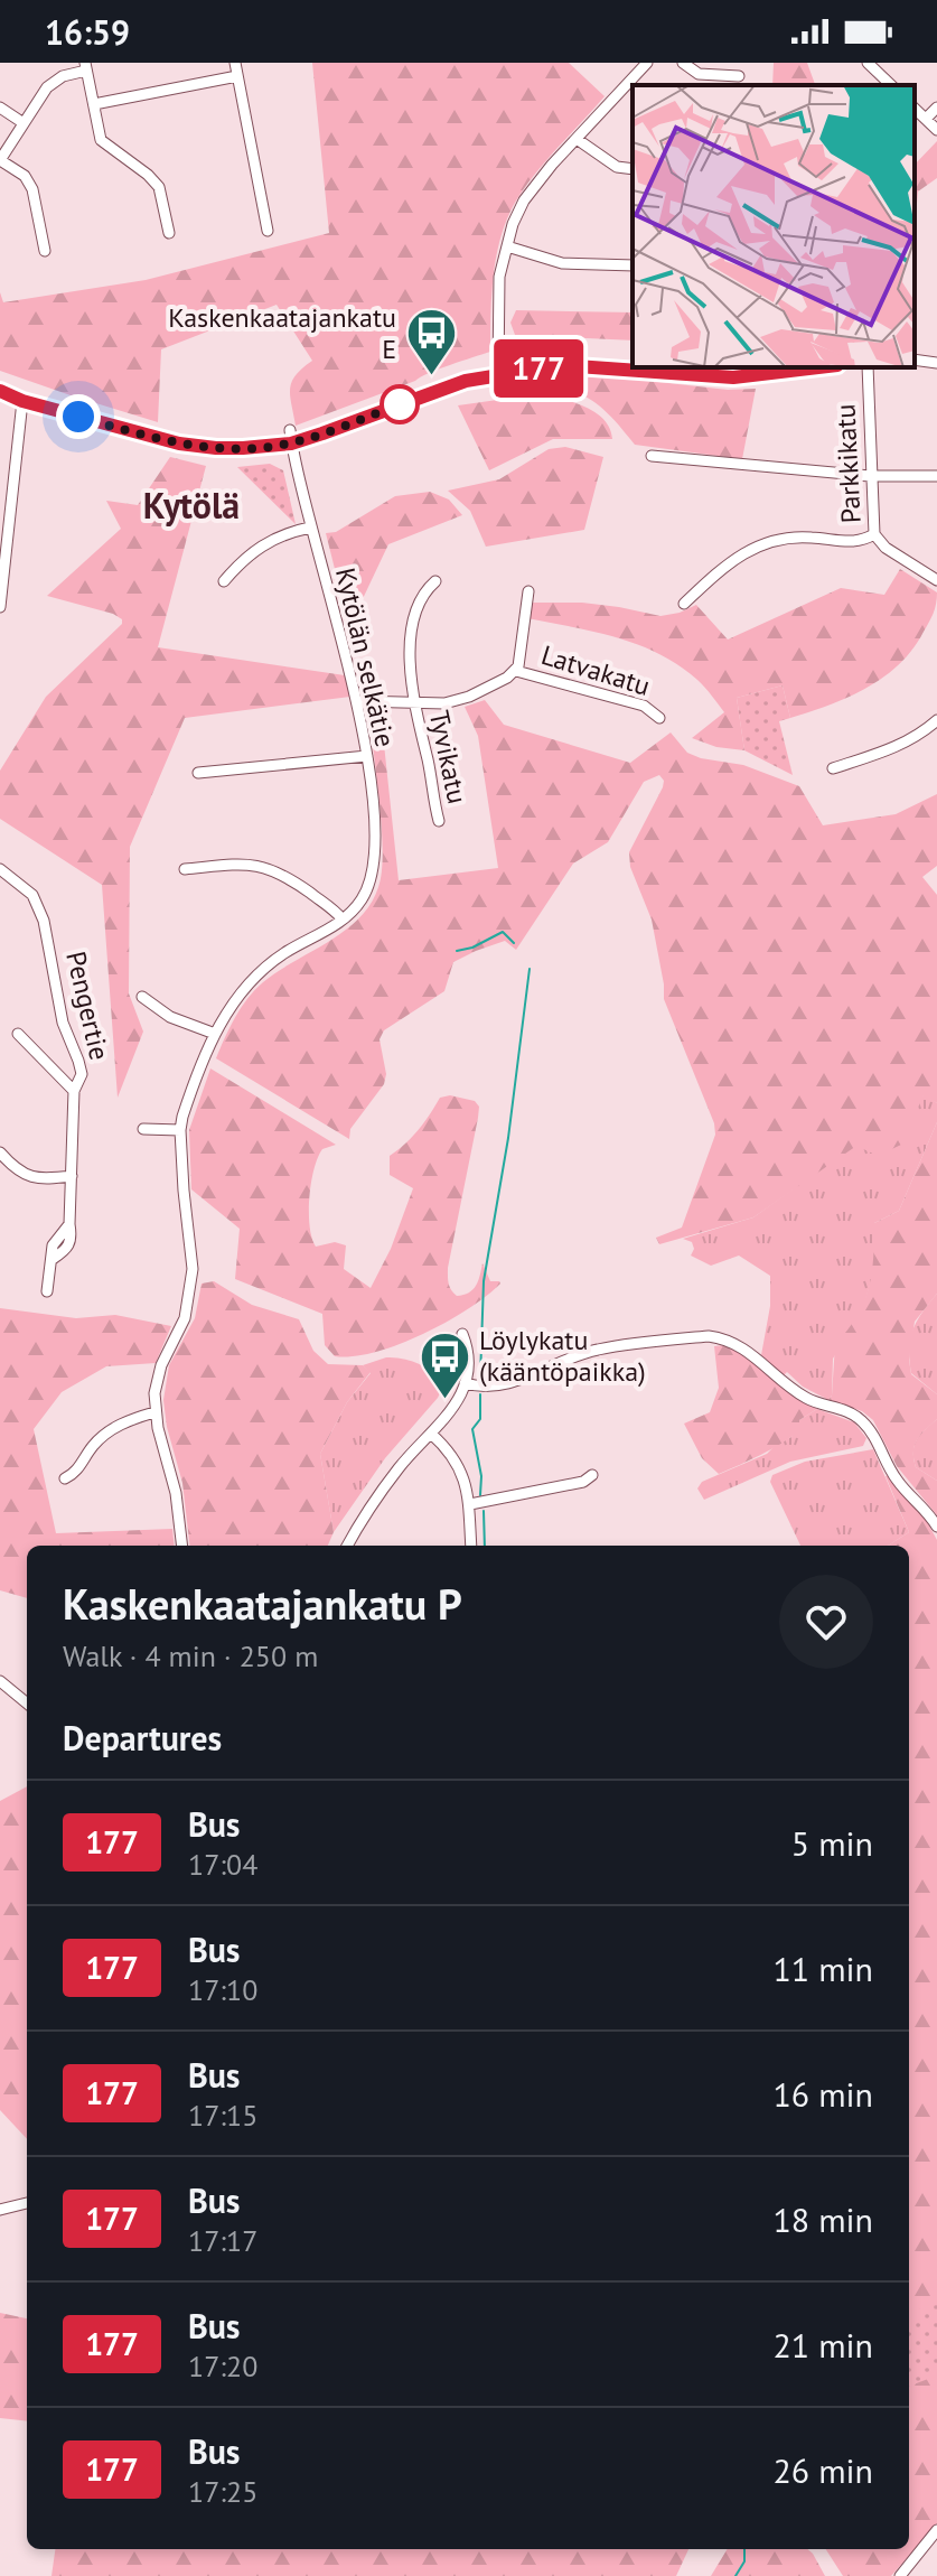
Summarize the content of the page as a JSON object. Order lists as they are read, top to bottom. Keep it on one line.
{"streets":{"street":["Parkkikatu","Kytölän selkätie","Latvakatu","Tyvikatu","Pengertie"]},"districts":["Kytölä"],"places":{"bus stop":["Kaskenkaatajankatu E","Löylykatu (kääntöpaikka)"]},"lines":["bus line 177"],"page":{"status":"16:59","on_map":"177","heading":[["Kaskenkaatajankatu P","Walk · 4 min · 250 m"],"Departures"],"list":[{"mark":"177","name":"Bus","note":"17:04","value":"5 min"},{"mark":"177","name":"Bus","note":"17:10","value":"11 min"},{"mark":"177","name":"Bus","note":"17:15","value":"16 min"},{"mark":"177","name":"Bus","note":"17:17","value":"18 min"},{"mark":"177","name":"Bus","note":"17:20","value":"21 min"},{"mark":"177","name":"Bus","note":"17:25","value":"26 min"}]}}
